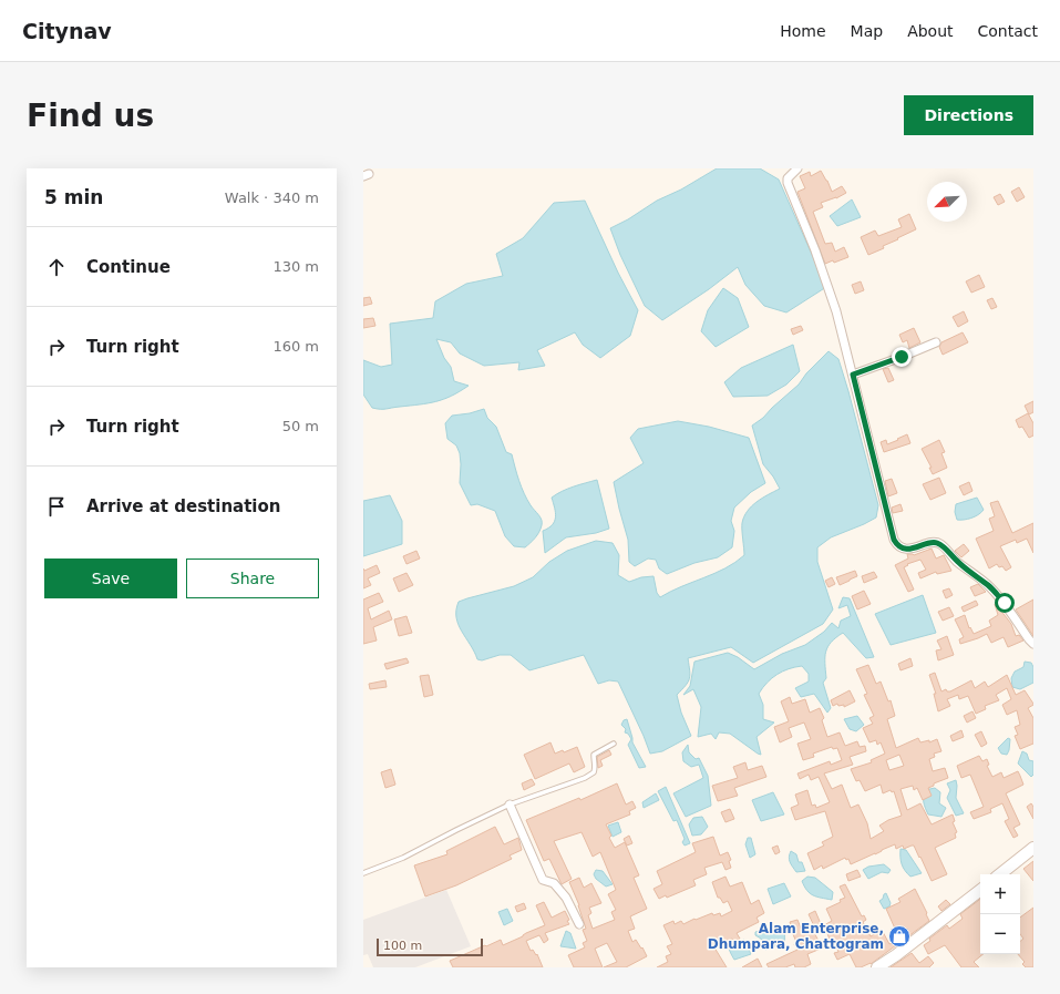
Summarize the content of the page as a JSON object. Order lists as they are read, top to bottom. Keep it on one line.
{"places":{"shop":["Alam Enterprise, Dhumpara, Chattogram"]},"scale_bar":"100 m","north":"bottom left","page":{"header":"Citynav","nav":["Home","Map","About","Contact"],"buttons":["Directions",["Save","Share"]],"title":"Find us","heading":["5 min","Walk · 340 m"],"list":[["Continue","130 m"],["Turn right","160 m"],["Turn right","50 m"],"Arrive at destination"],"map_buttons":["+","−"],"scale":"100 m"}}
